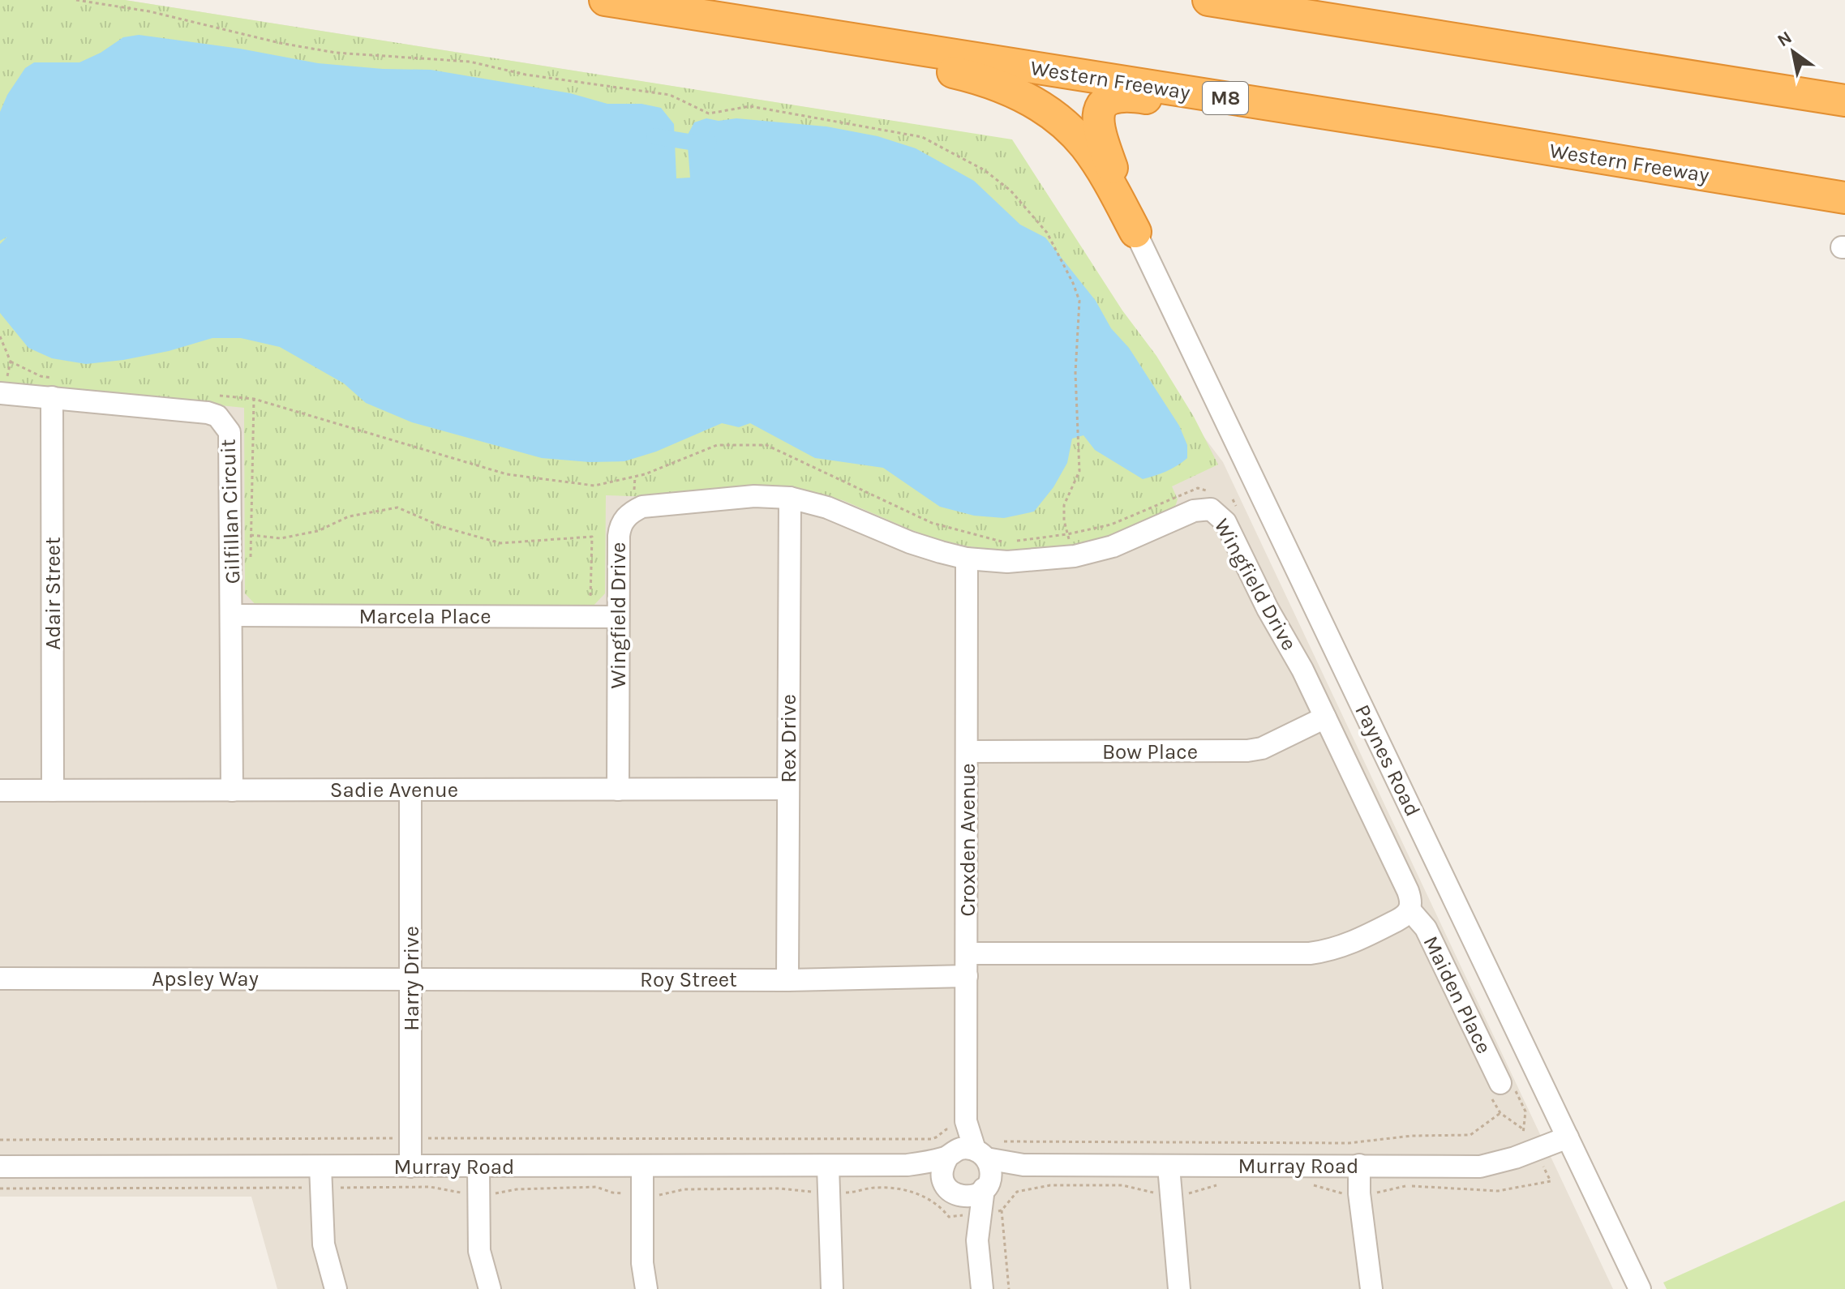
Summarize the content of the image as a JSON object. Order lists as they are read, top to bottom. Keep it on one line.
{"streets":{"highway":["Western Freeway","M8"],"street":["Gilfillan Circuit","Wingfield Drive","Adair Street","Marcela Place","Rex Drive","Bow Place","Paynes Road","Sadie Avenue","Croxden Avenue","Apsley Way","Harry Drive","Roy Street","Maiden Place","Murray Road"]},"crossings":[["Gilfillan Circuit","Adair Street"],["Gilfillan Circuit","Marcela Place"],["Gilfillan Circuit","Sadie Avenue"],["Wingfield Drive","Marcela Place"],["Wingfield Drive","Rex Drive"],["Wingfield Drive","Bow Place"],["Wingfield Drive","Sadie Avenue"],["Wingfield Drive","Croxden Avenue"],["Wingfield Drive","Maiden Place"],["Adair Street","Sadie Avenue"],["Rex Drive","Sadie Avenue"],["Rex Drive","Roy Street"],["Bow Place","Croxden Avenue"],["Paynes Road","Murray Road"],["Sadie Avenue","Harry Drive"],["Croxden Avenue","Roy Street"],["Croxden Avenue","Murray Road"],["Apsley Way","Harry Drive"],["Apsley Way","Roy Street"],["Harry Drive","Roy Street"],["Harry Drive","Murray Road"]],"north":"top left"}
